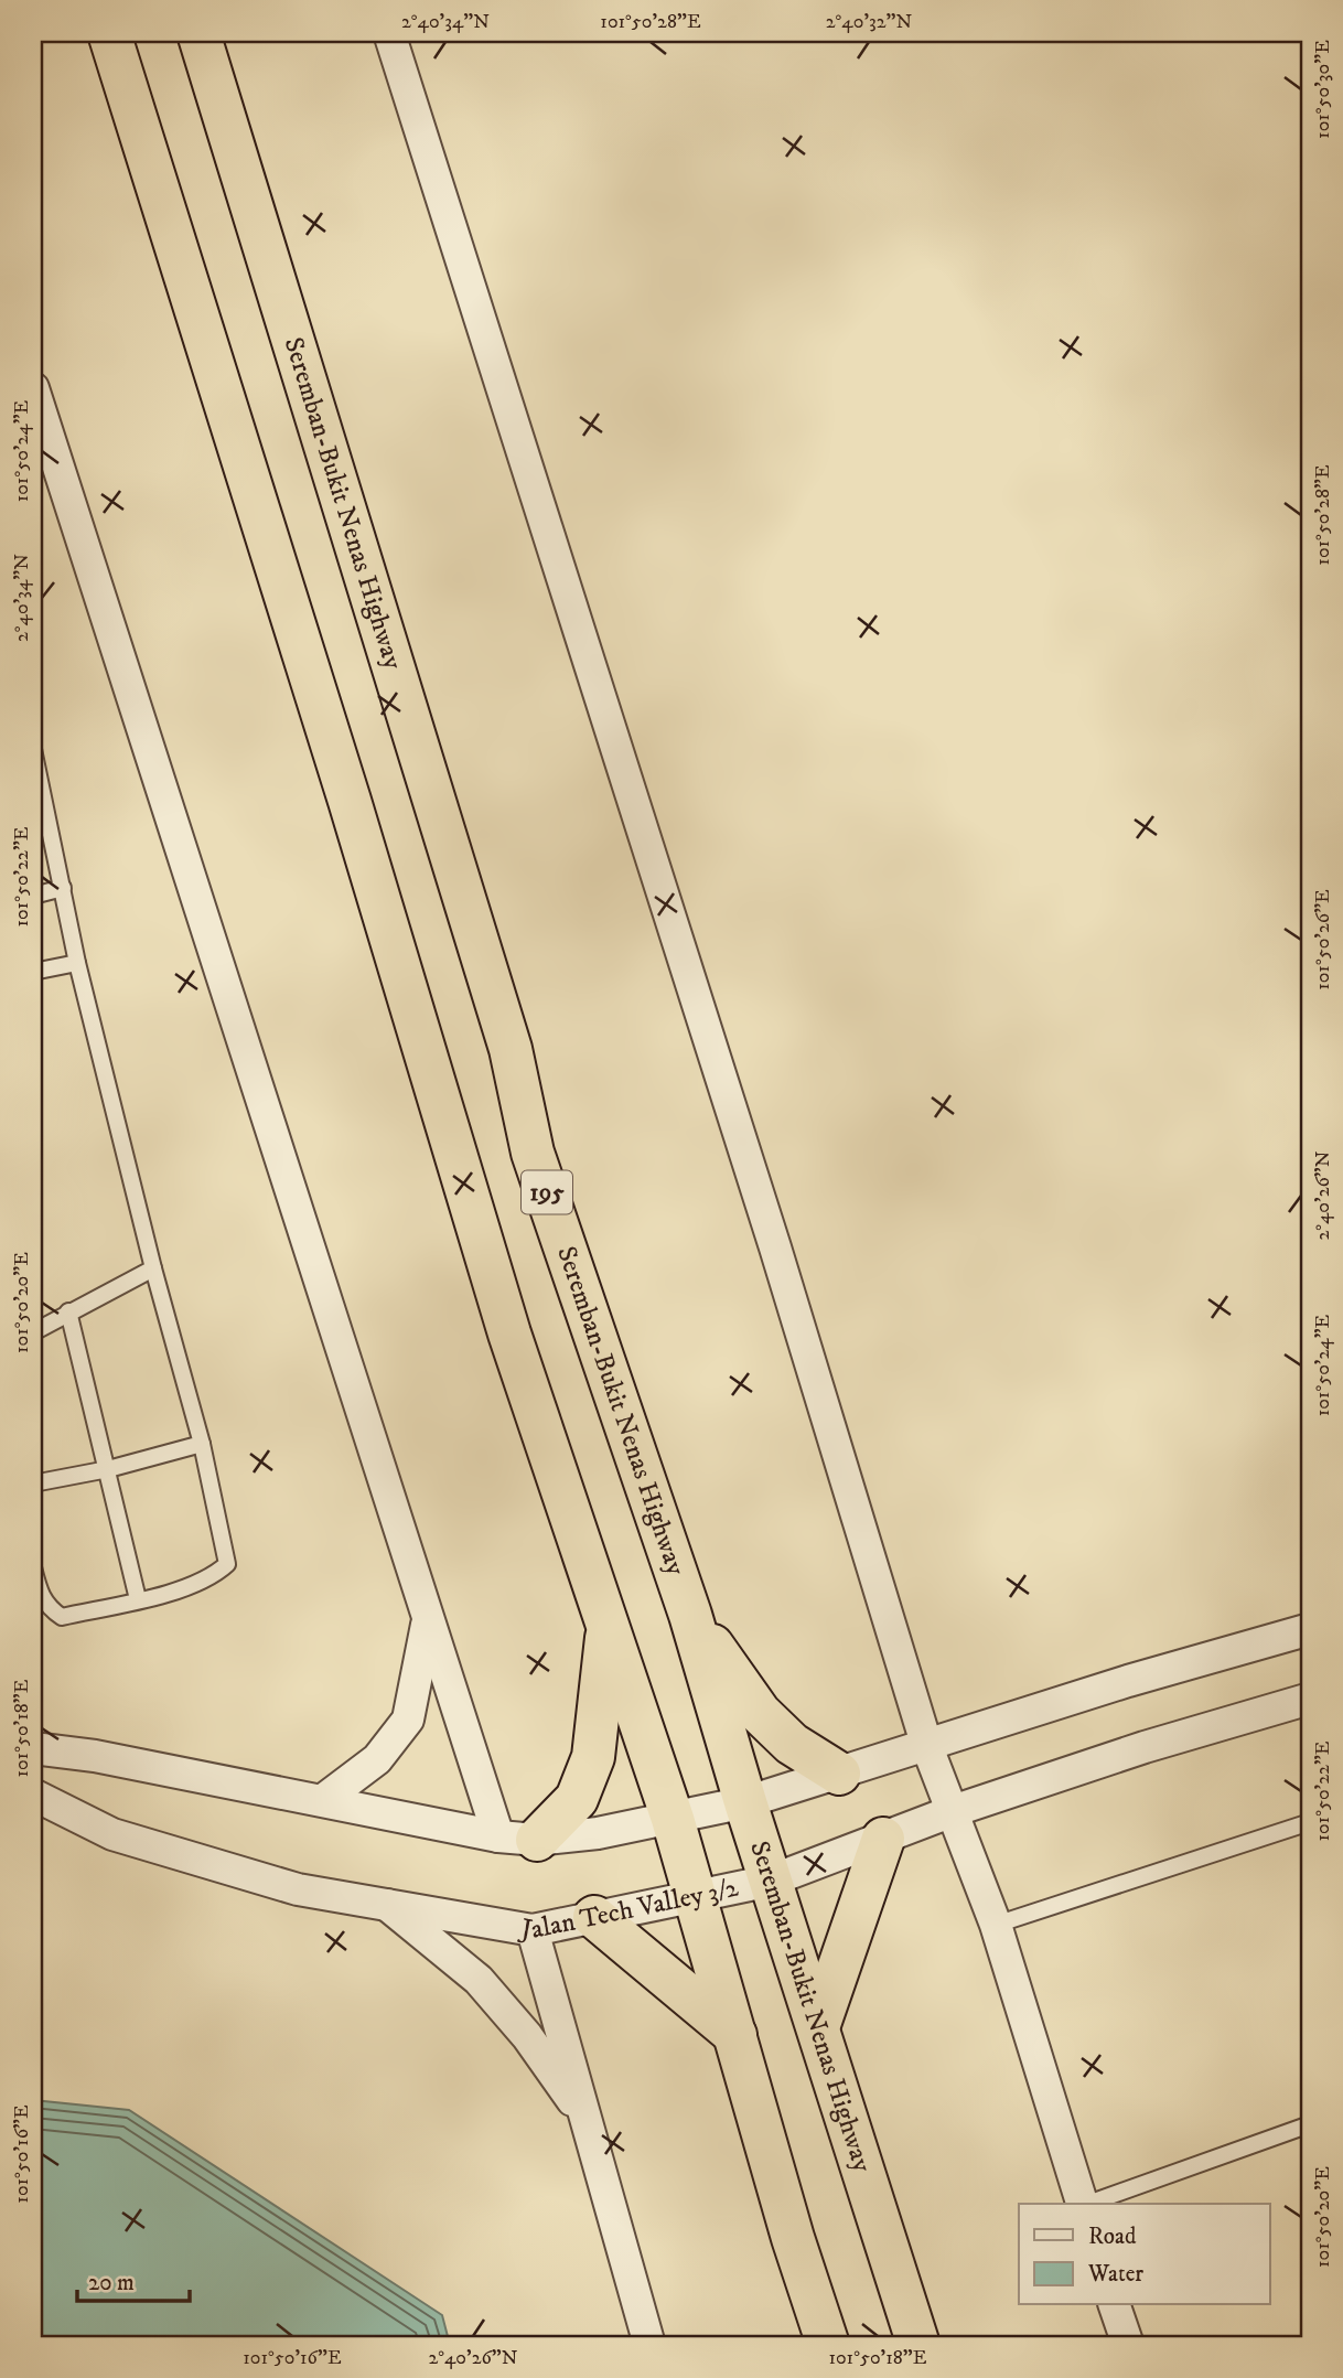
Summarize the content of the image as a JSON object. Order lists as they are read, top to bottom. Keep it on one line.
{"streets":{"highway":["Seremban-Bukit Nenas Highway","195"],"street":["Jalan Tech Valley 3/2"]},"crossings":[["Seremban-Bukit Nenas Highway","Jalan Tech Valley 3/2"]],"legend":["Road","Water"],"scale_bar":"20 m","coordinates":["2°40'34\"N","101°50'28\"E","2°40'32\"N","101°50'30\"E","101°50'24\"E","101°50'22\"E","101°50'26\"E","2°40'26\"N","101°50'20\"E","101°50'18\"E","101°50'16\"E"]}
